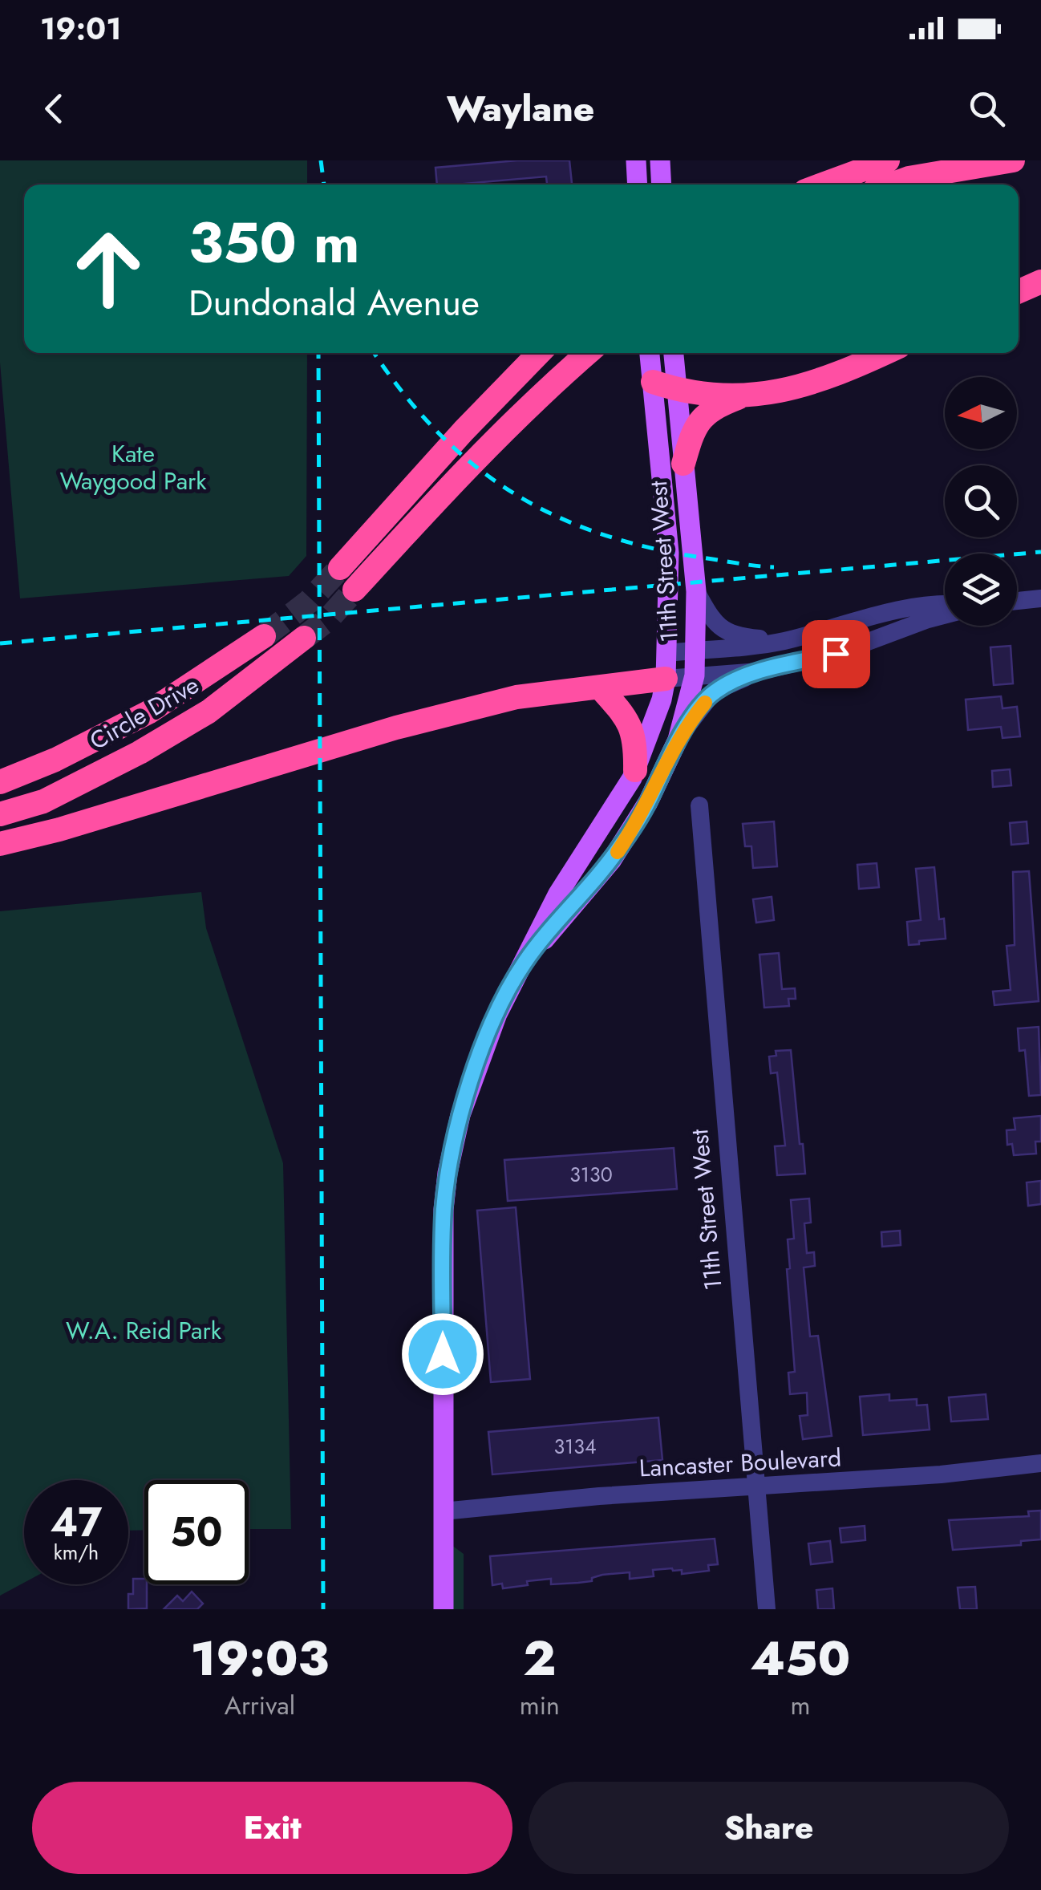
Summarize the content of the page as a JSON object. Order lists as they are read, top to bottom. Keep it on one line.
{"streets":{"highway":["Circle Drive"],"main road":["11th Street West"],"street":["Lancaster Boulevard"]},"crossings":[["11th Street West","Lancaster Boulevard"]],"parks":["Kate Waygood Park","W.A. Reid Park"],"house_numbers":["3130","3134"],"north":"left","page":{"status":"19:01","header":"Waylane","turn":["350 m","Dundonald Avenue"],"speed":"47 km/h","limit":"50","eta":["19:03","Arrival","2","min","450","m"],"buttons":["Exit","Share"]}}
